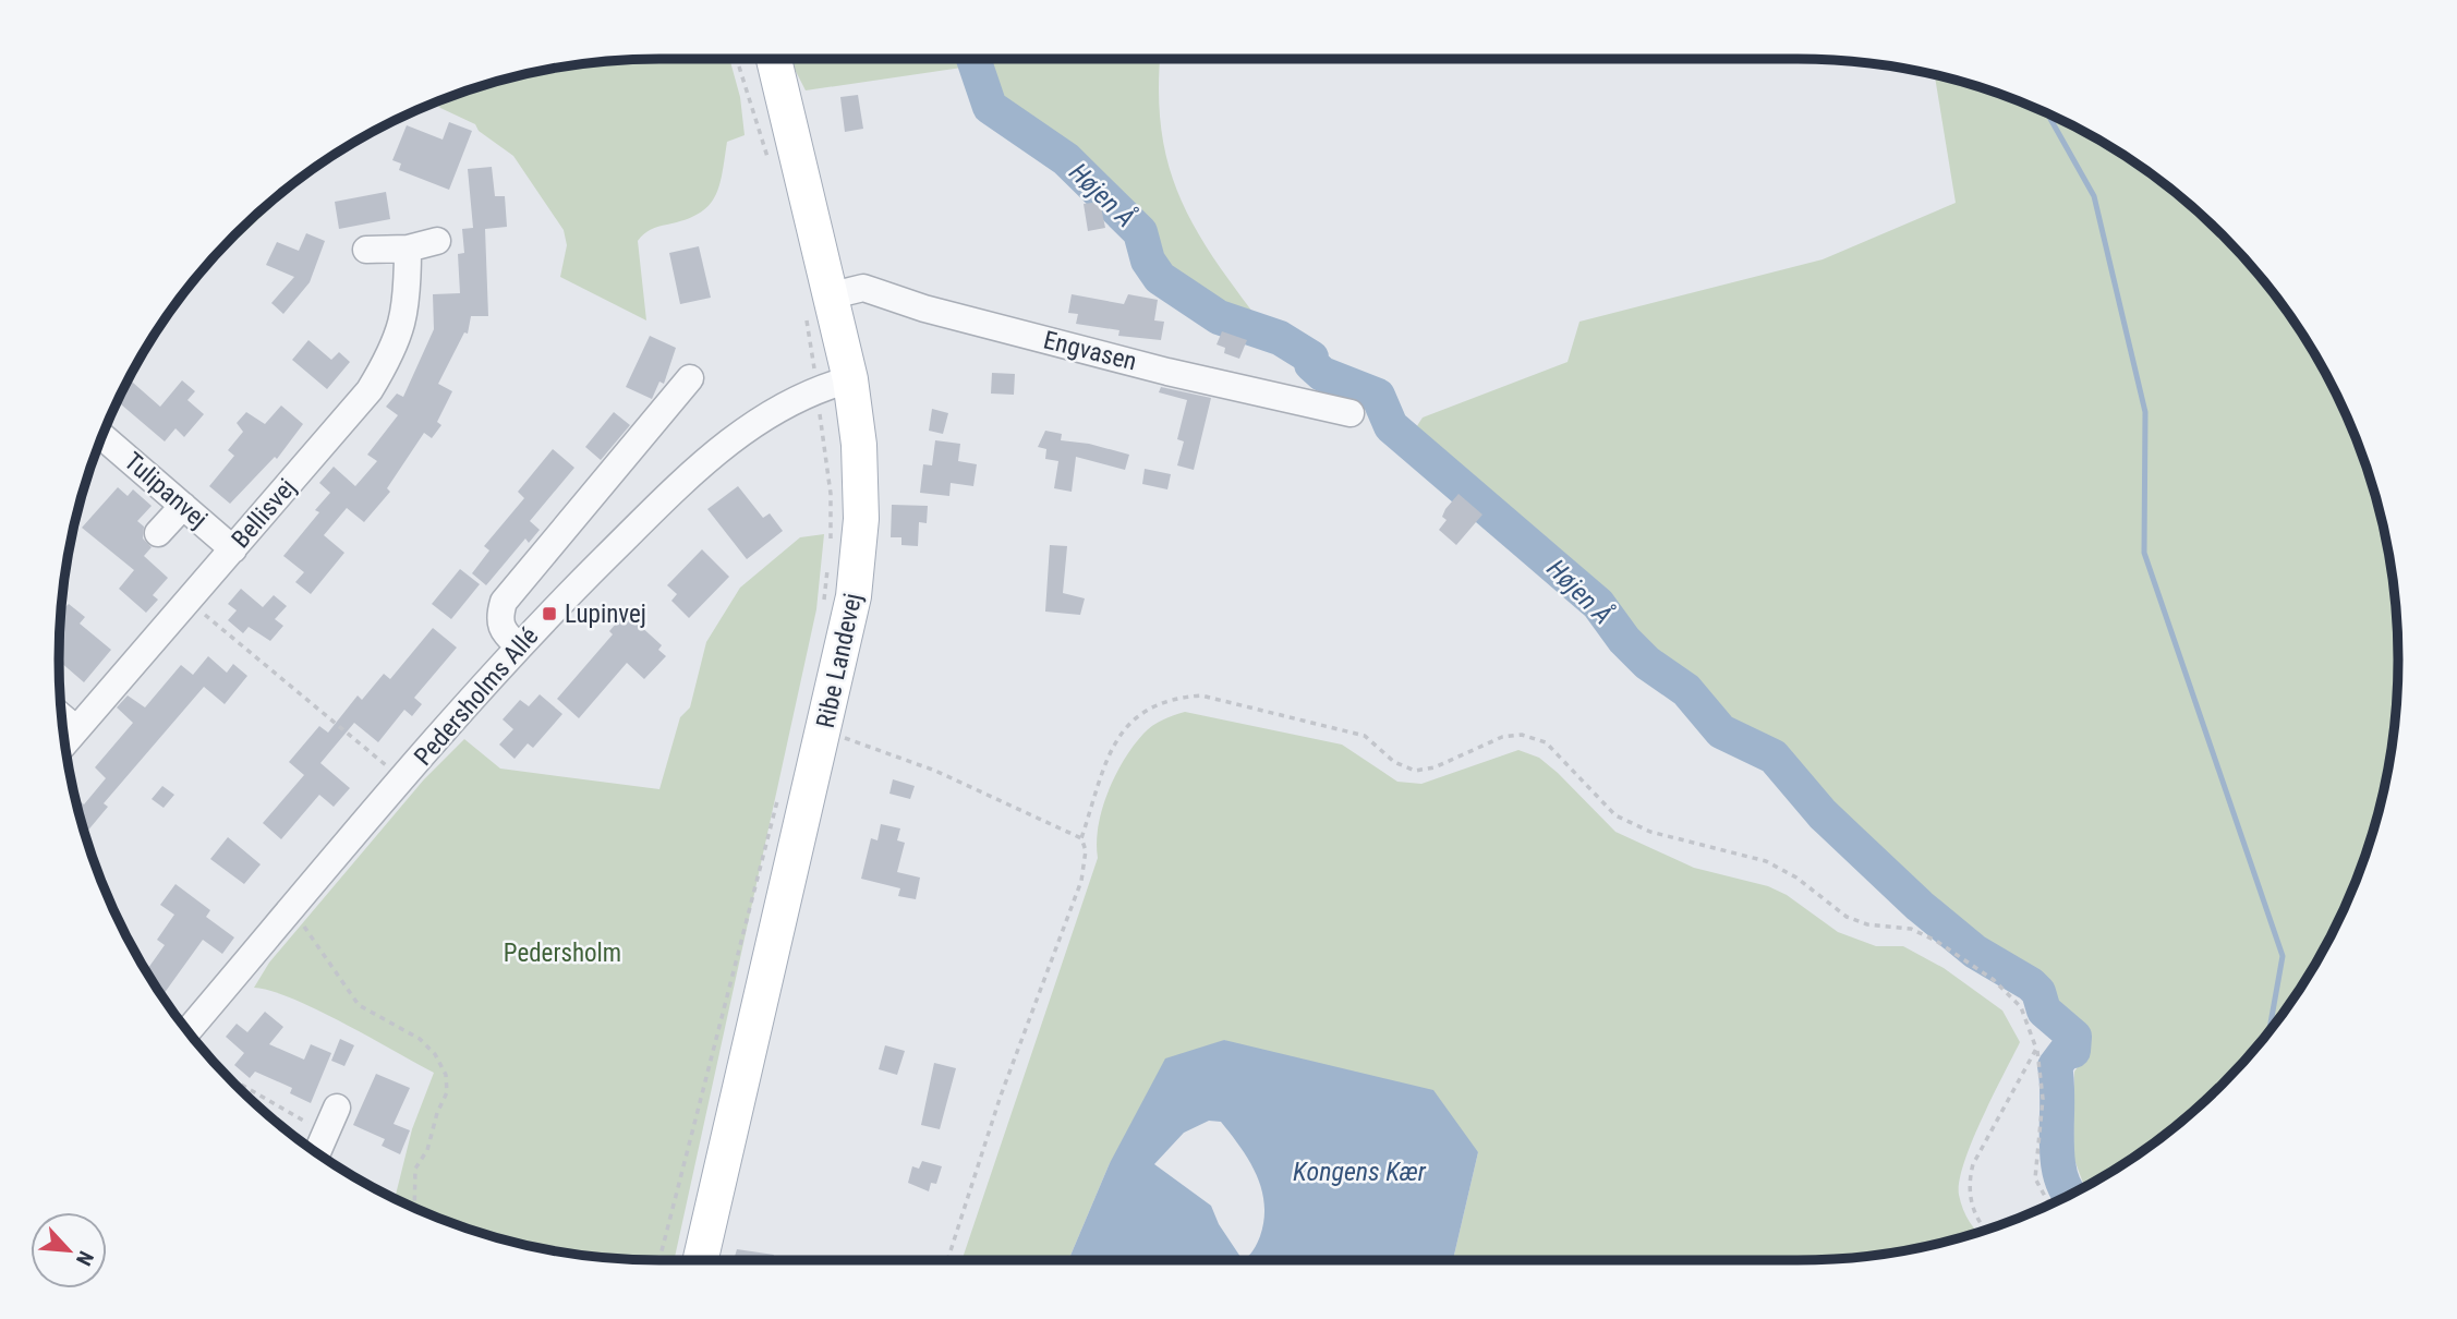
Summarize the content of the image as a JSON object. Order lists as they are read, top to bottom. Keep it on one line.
{"streets":{"main road":["Ribe Landevej"],"street":["Engvasen","Tulipanvej","Bellisvej","Pedersholms Allé"]},"crossings":[["Engvasen","Ribe Landevej"],["Tulipanvej","Bellisvej"],["Ribe Landevej","Pedersholms Allé"]],"water":["Højen Å","Kongens Kær"],"parks":["Pedersholm"],"places":{"transit":["Lupinvej"]},"north":"bottom right"}
